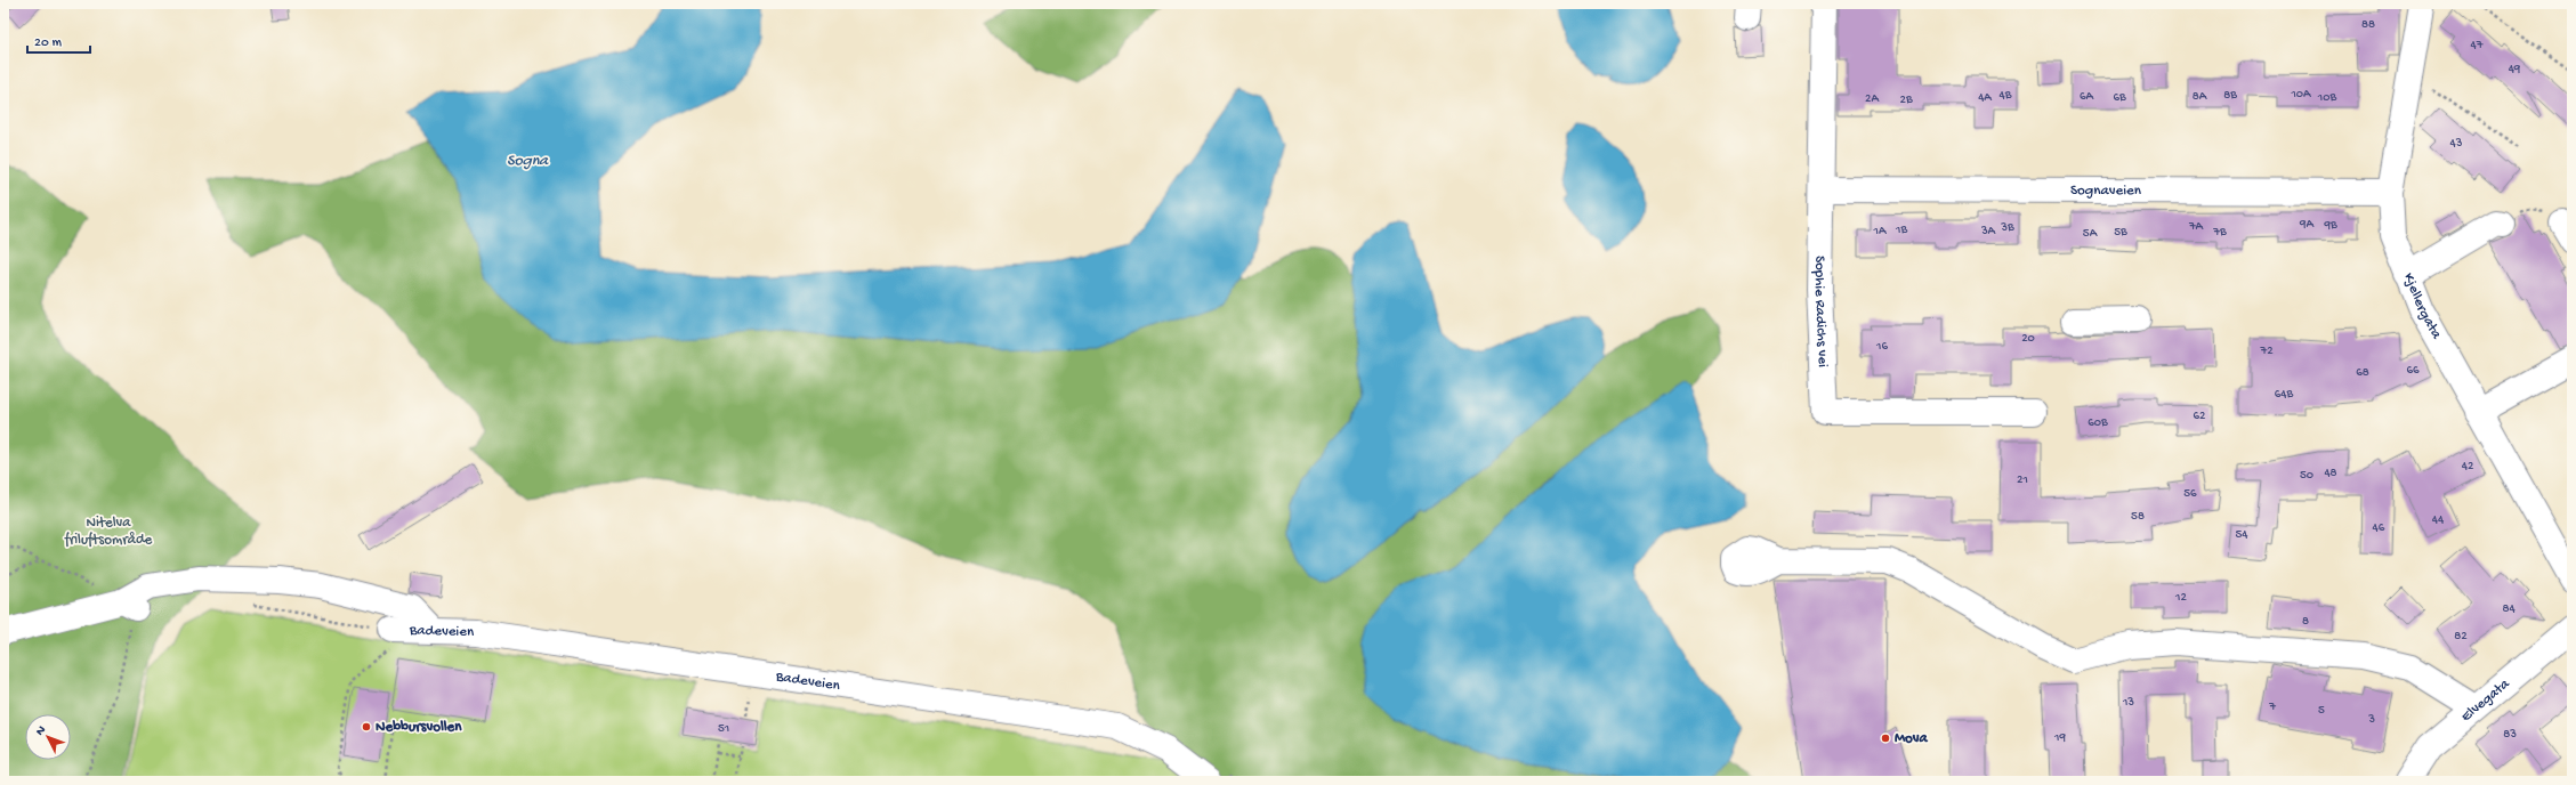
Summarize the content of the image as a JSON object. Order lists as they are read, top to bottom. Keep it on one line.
{"streets":{"street":["Sognaveien","Kjellergata","Sophie Radichs vei","Badeveien","Elvegata"]},"crossings":[["Sognaveien","Kjellergata"],["Sognaveien","Sophie Radichs vei"]],"water":["Sogna"],"parks":["Nitelva friluftsområde"],"places":["Nebbursvollen","Mova"],"house_numbers":["88","47","49","10A","4B","8B","6A","8A","4A","6B","10B","2A","2B","43","9A","9B","7A","3B","1B","1A","3A","5B","7B","5A","20","16","72","66","68","64B","62","60B","42","48","50","21","56","58","44","46","54","12","84","8","82","13","7","5","3","51","83","19"],"scale_bar":"20 m","north":"top left"}
